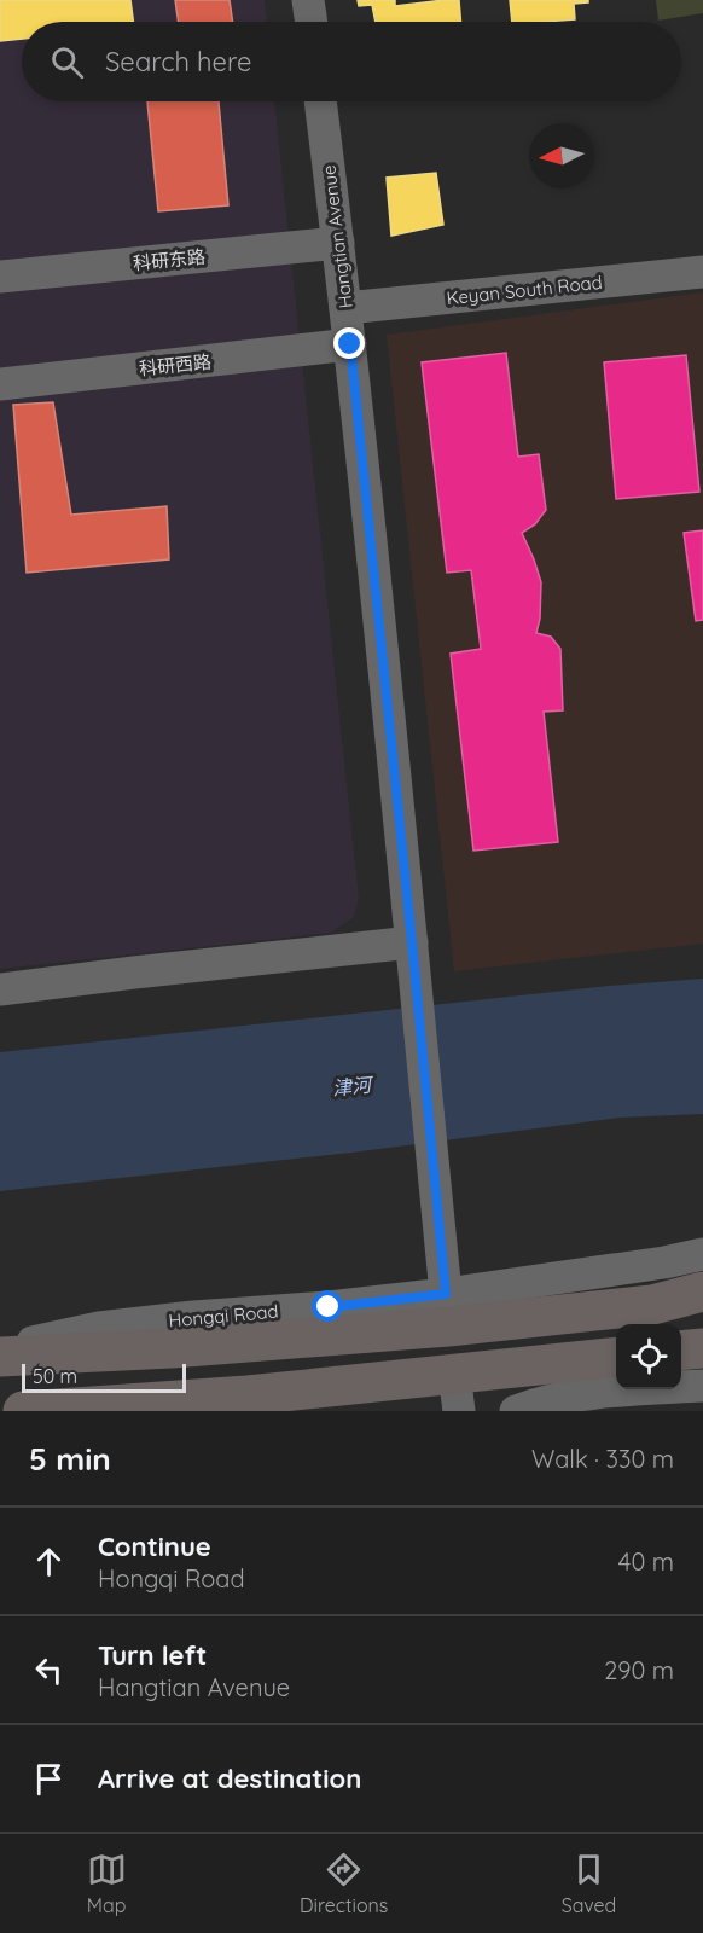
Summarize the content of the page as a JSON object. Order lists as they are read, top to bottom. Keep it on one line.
{"streets":{"highway":["Hongqi Road"],"street":["Hangtian Avenue","科研东路","Keyan South Road","科研西路"]},"crossings":[["Hangtian Avenue","科研东路"],["Hangtian Avenue","Keyan South Road"],["Hangtian Avenue","科研西路"],["Hangtian Avenue","Hongqi Road"]],"water":["津河"],"scale_bar":"50 m","north":"left","page":{"search":"Search here","scale":"50 m","heading":["5 min","Walk · 330 m"],"list":[["Continue","Hongqi Road","40 m"],["Turn left","Hangtian Avenue","290 m"],"Arrive at destination"],"nav":["Map","Directions","Saved"]}}
